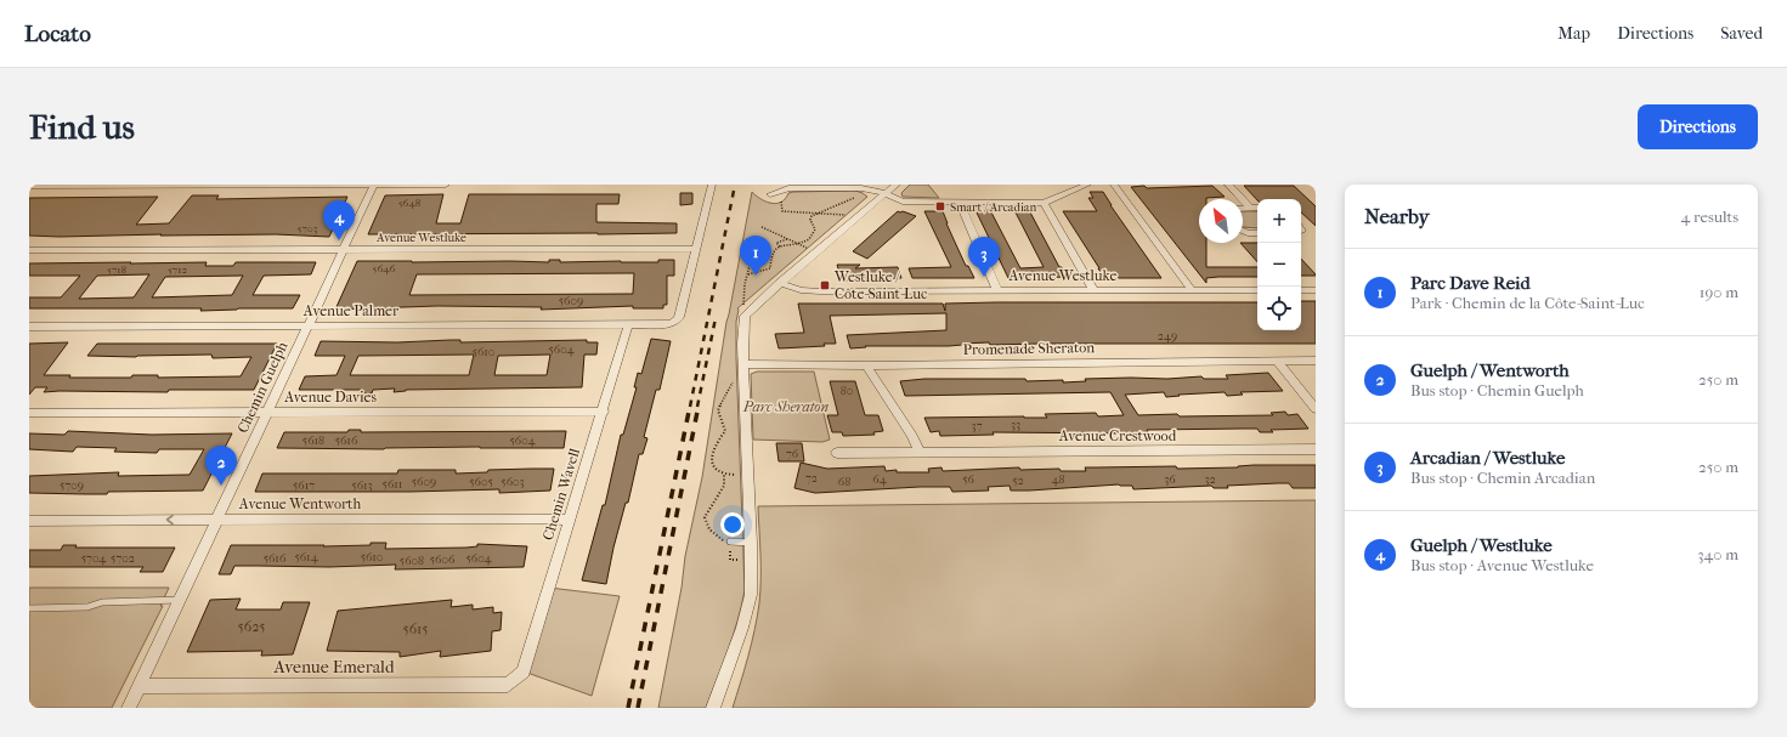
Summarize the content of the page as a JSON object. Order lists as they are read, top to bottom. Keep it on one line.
{"streets":{"street":["Avenue Westluke","Avenue Palmer","Promenade Sheraton","Chemin Guelph","Avenue Davies","Avenue Crestwood","Chemin Wavell","Avenue Wentworth","Avenue Emerald"]},"crossings":[["Avenue Westluke","Avenue Palmer"],["Avenue Westluke","Chemin Guelph"],["Avenue Palmer","Chemin Guelph"],["Avenue Palmer","Chemin Wavell"],["Chemin Guelph","Avenue Davies"],["Chemin Guelph","Avenue Wentworth"],["Chemin Guelph","Avenue Emerald"],["Avenue Davies","Chemin Wavell"],["Chemin Wavell","Avenue Wentworth"],["Chemin Wavell","Avenue Emerald"]],"parks":["Parc Sheraton"],"places":{"transit":["Smart / Arcadian","Westluke / Côte-Saint-Luc"]},"house_numbers":["5648","5703","5646","5718","5712","5609","249","5604","5610","80","33","37","5618","5616","5604","76","72","64","56","48","36","32","52","5609","5605","5603","68","5611","5709","5617","5613","5614","5610","5704","5702","5616","5604","5606","5608","5625","5615"],"north":"top left","page":{"header":"Locato","nav":["Map","Directions","Saved"],"buttons":"Directions","title":"Find us","heading":["Nearby","4 results"],"map_buttons":["+","−"],"pins":["4","1","3","2"],"list":[{"mark":"1","name":"Parc Dave Reid","note":"Park · Chemin de la Côte-Saint-Luc","value":"190 m"},{"mark":"2","name":"Guelph / Wentworth","note":"Bus stop · Chemin Guelph","value":"250 m"},{"mark":"3","name":"Arcadian / Westluke","note":"Bus stop · Chemin Arcadian","value":"250 m"},{"mark":"4","name":"Guelph / Westluke","note":"Bus stop · Avenue Westluke","value":"340 m"}]}}
